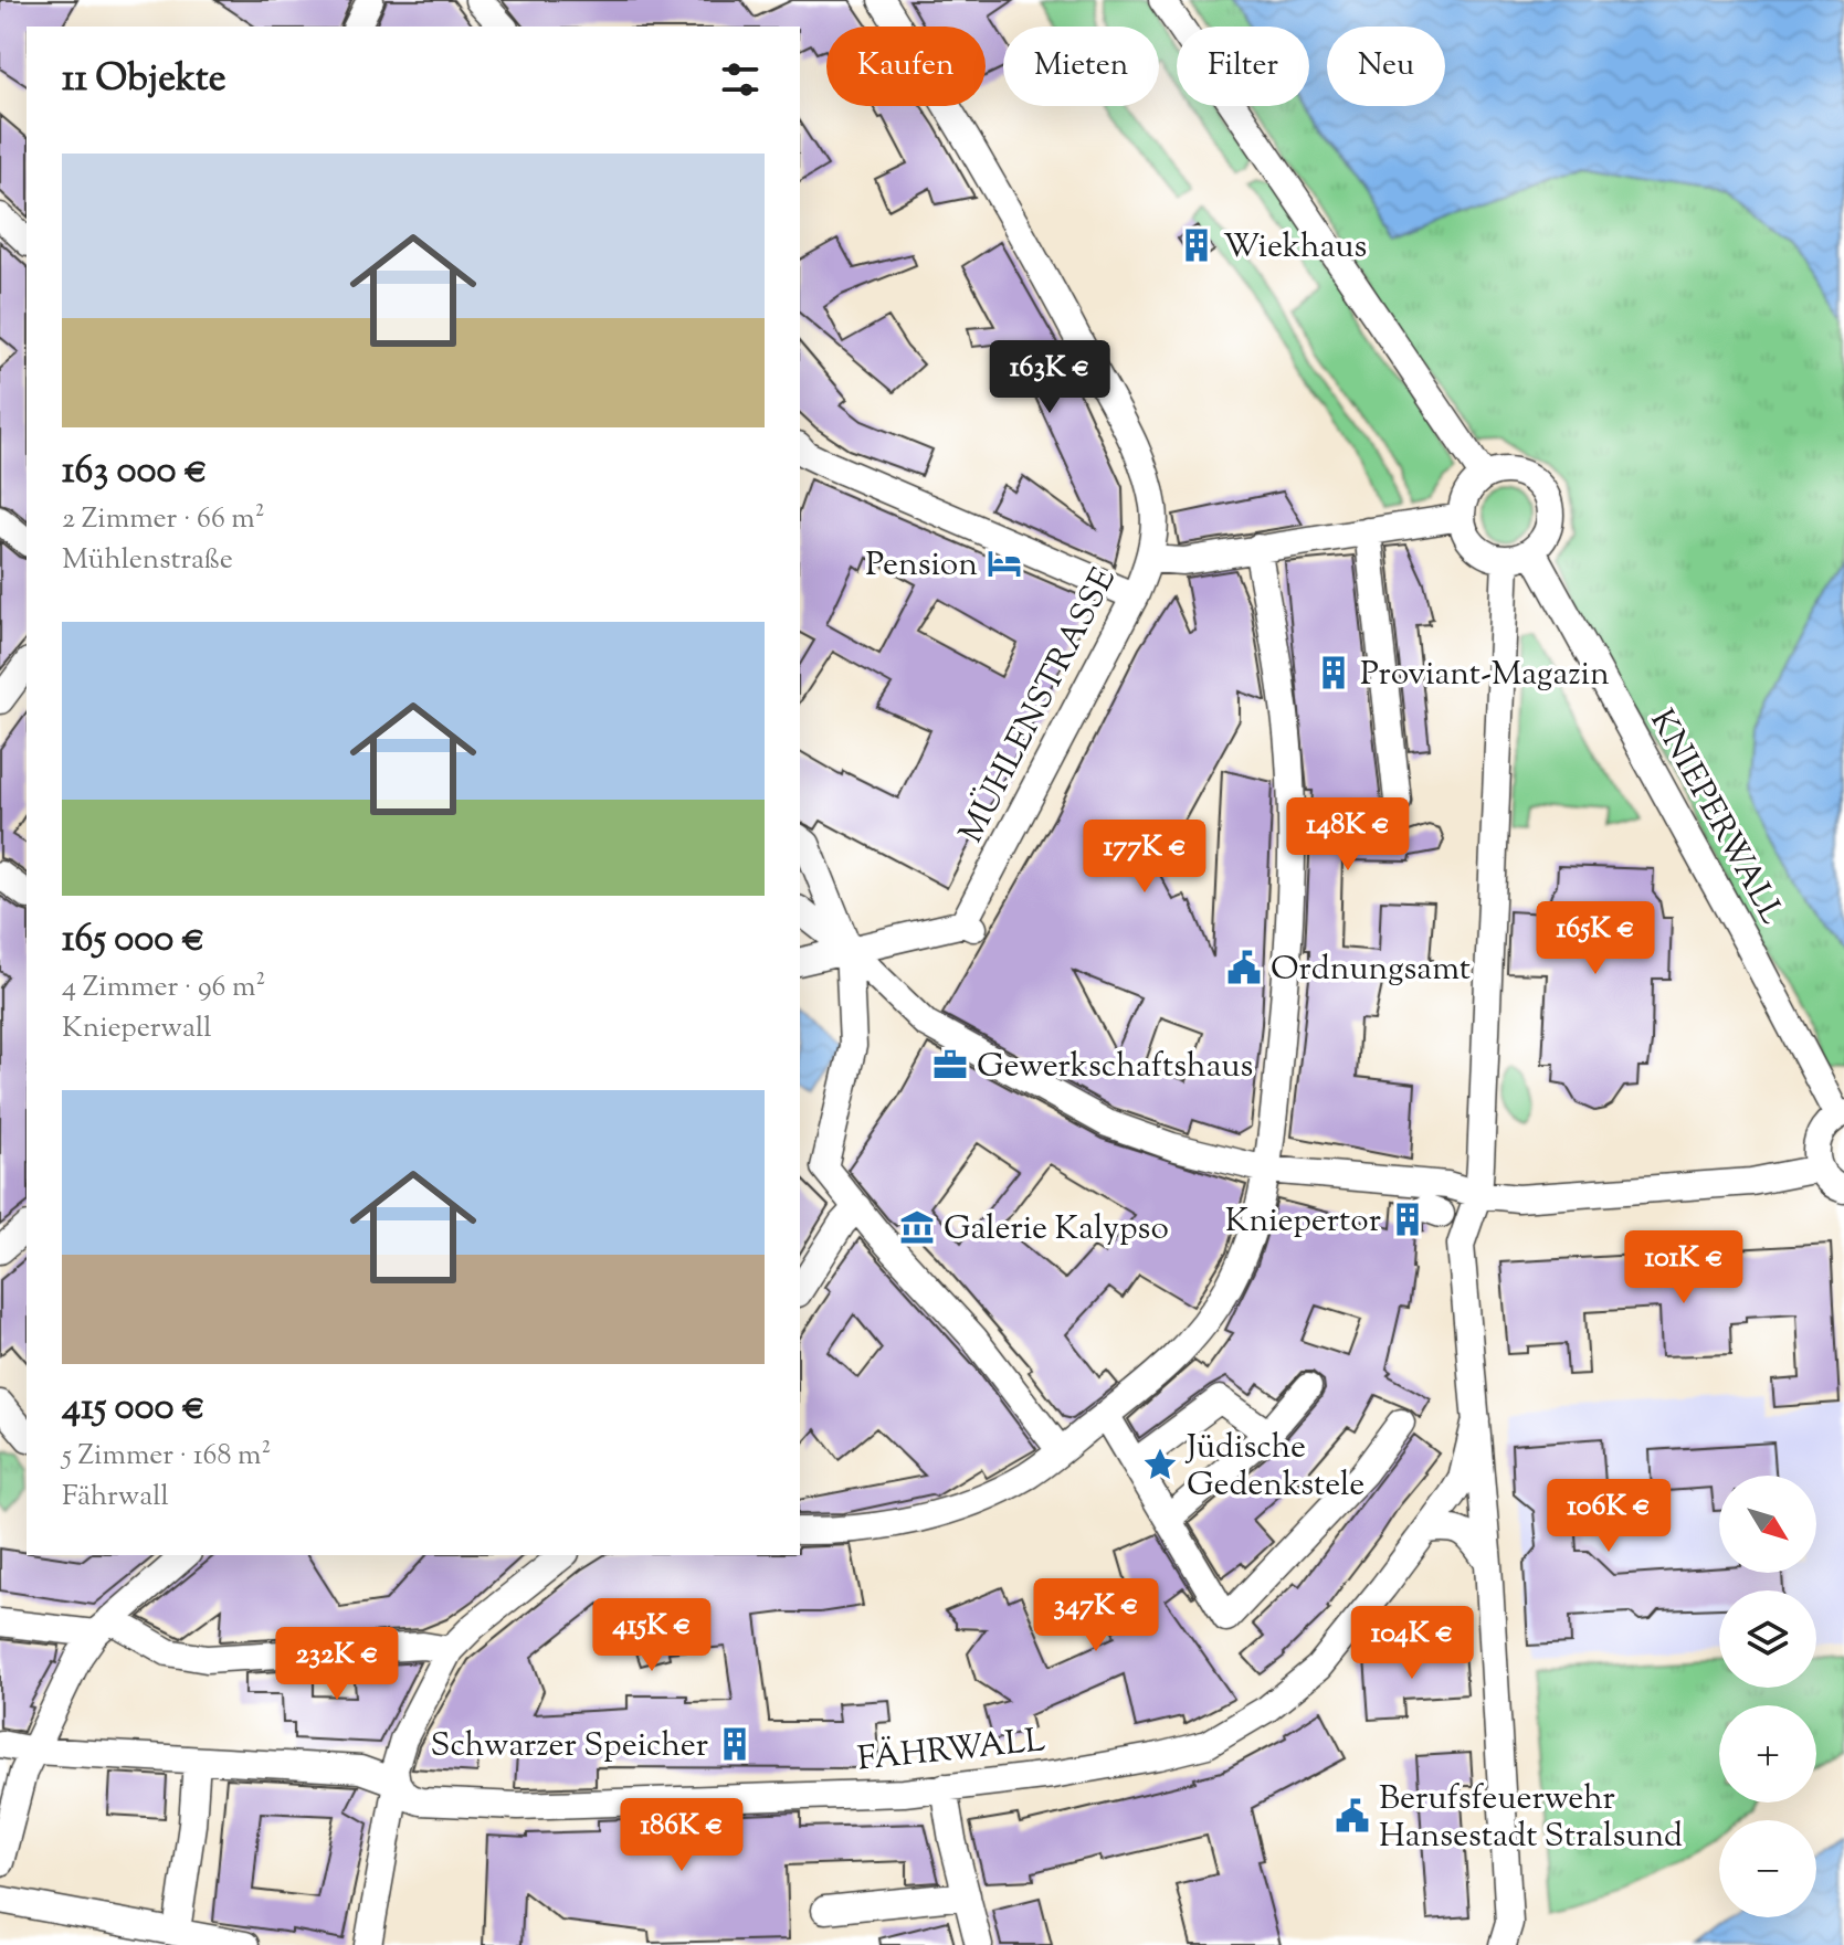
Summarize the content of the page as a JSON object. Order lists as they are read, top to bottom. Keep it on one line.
{"streets":{"street":["MÜHLENSTRASSE","KNIEPERWALL","FÄHRWALL"]},"crossings":[["KNIEPERWALL","FÄHRWALL"]],"places":{"building":["Wiekhaus","Proviant-Magazin","Kniepertor","Schwarzer Speicher"],"hotel":["Pension"],"public building":["Ordnungsamt","Berufsfeuerwehr Hansestadt Stralsund"],"office":["Gewerkschaftshaus"],"museum":["Galerie Kalypso"],"place":["Jüdische Gedenkstele"]},"north":"bottom right","page":{"chip":["Kaufen","Mieten","Filter","Neu"],"heading":"11 Objekte","list":[{"name":"163 000 €","note":"2 Zimmer · 66 m² · Mühlenstraße"},{"name":"165 000 €","note":"4 Zimmer · 96 m² · Knieperwall"},{"name":"415 000 €","note":"5 Zimmer · 168 m² · Fährwall"}],"price":["163K €","148K €","177K €","165K €","101K €","106K €","347K €","415K €","104K €","232K €","186K €"],"map_buttons":["+","−"]}}
